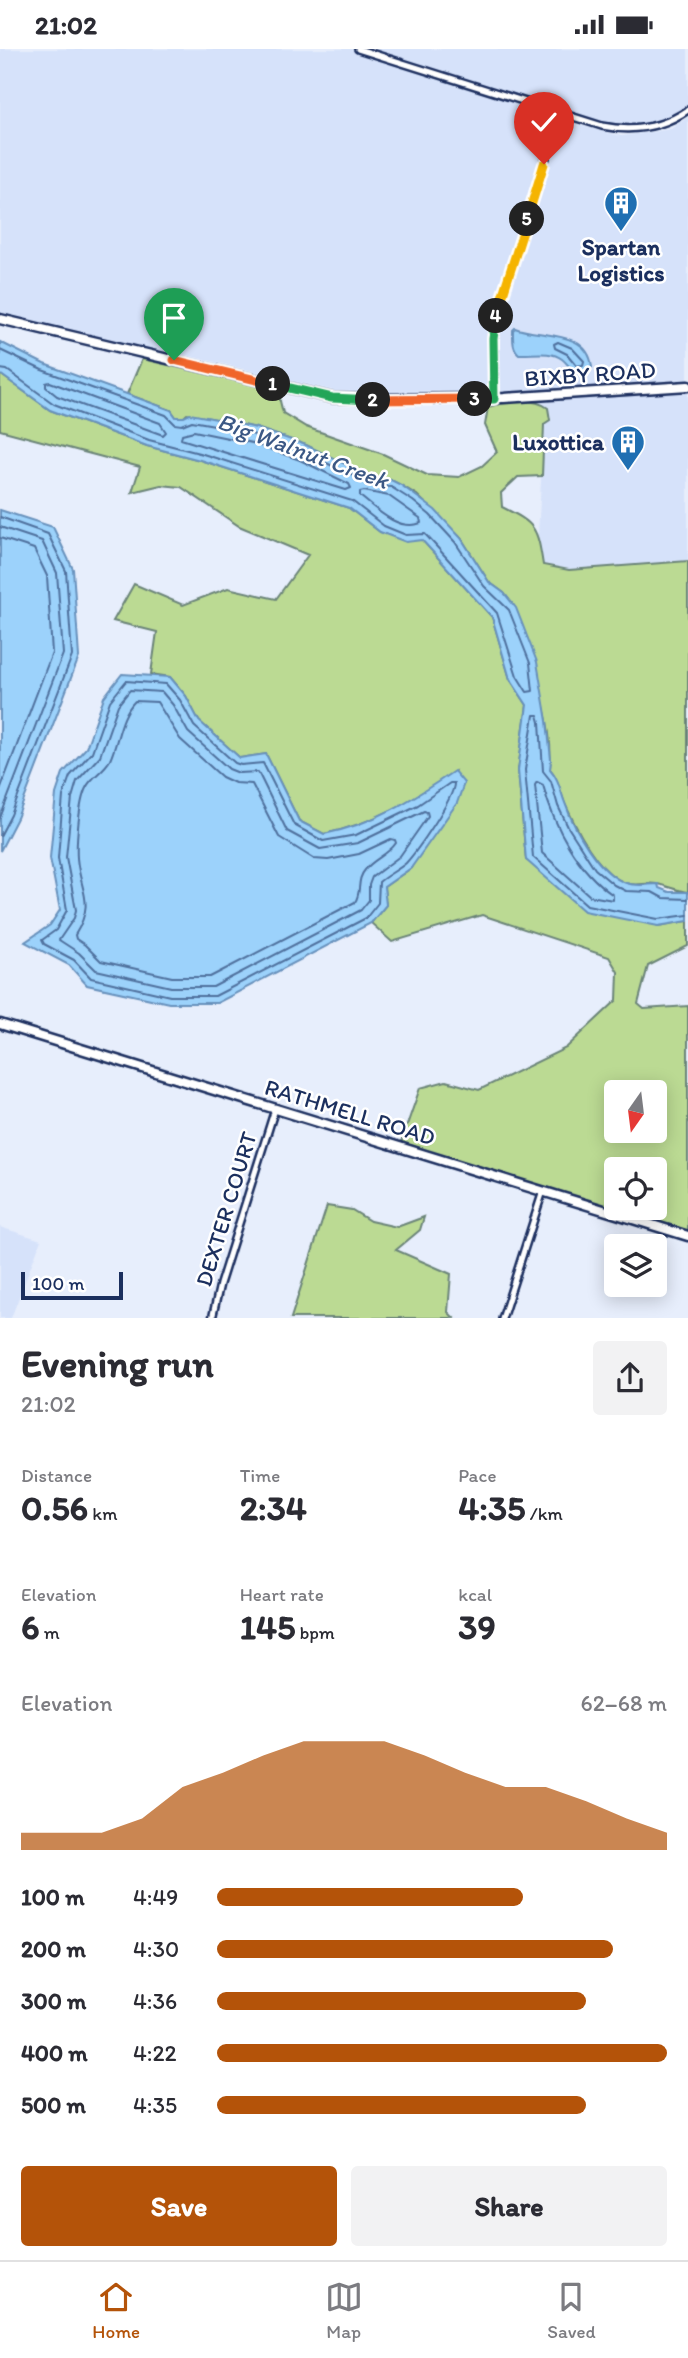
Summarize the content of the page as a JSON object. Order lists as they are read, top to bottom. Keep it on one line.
{"streets":{"street":["BIXBY ROAD","RATHMELL ROAD","DEXTER COURT"]},"crossings":[["RATHMELL ROAD","DEXTER COURT"]],"water":["Big Walnut Creek"],"places":{"building":["Spartan Logistics","Luxottica"]},"scale_bar":"100 m","north":"bottom","page":{"status":"21:02","pins":["5","4","1","3","2"],"scale":"100 m","heading":["Evening run","21:02"],"stats":[["Distance","0.56 km"],["Time","2:34"],["Pace","4:35 /km"],["Elevation","6 m"],["Heart rate","145 bpm"],["kcal","39"]],"chart":["Elevation","62–68 m"],"list":[{"name":"100 m","note":"4:49"},{"name":"200 m","note":"4:30"},{"name":"300 m","note":"4:36"},{"name":"400 m","note":"4:22"},{"name":"500 m","note":"4:35"}],"buttons":["Save","Share"],"tabs":["Home","Map","Saved"]}}
